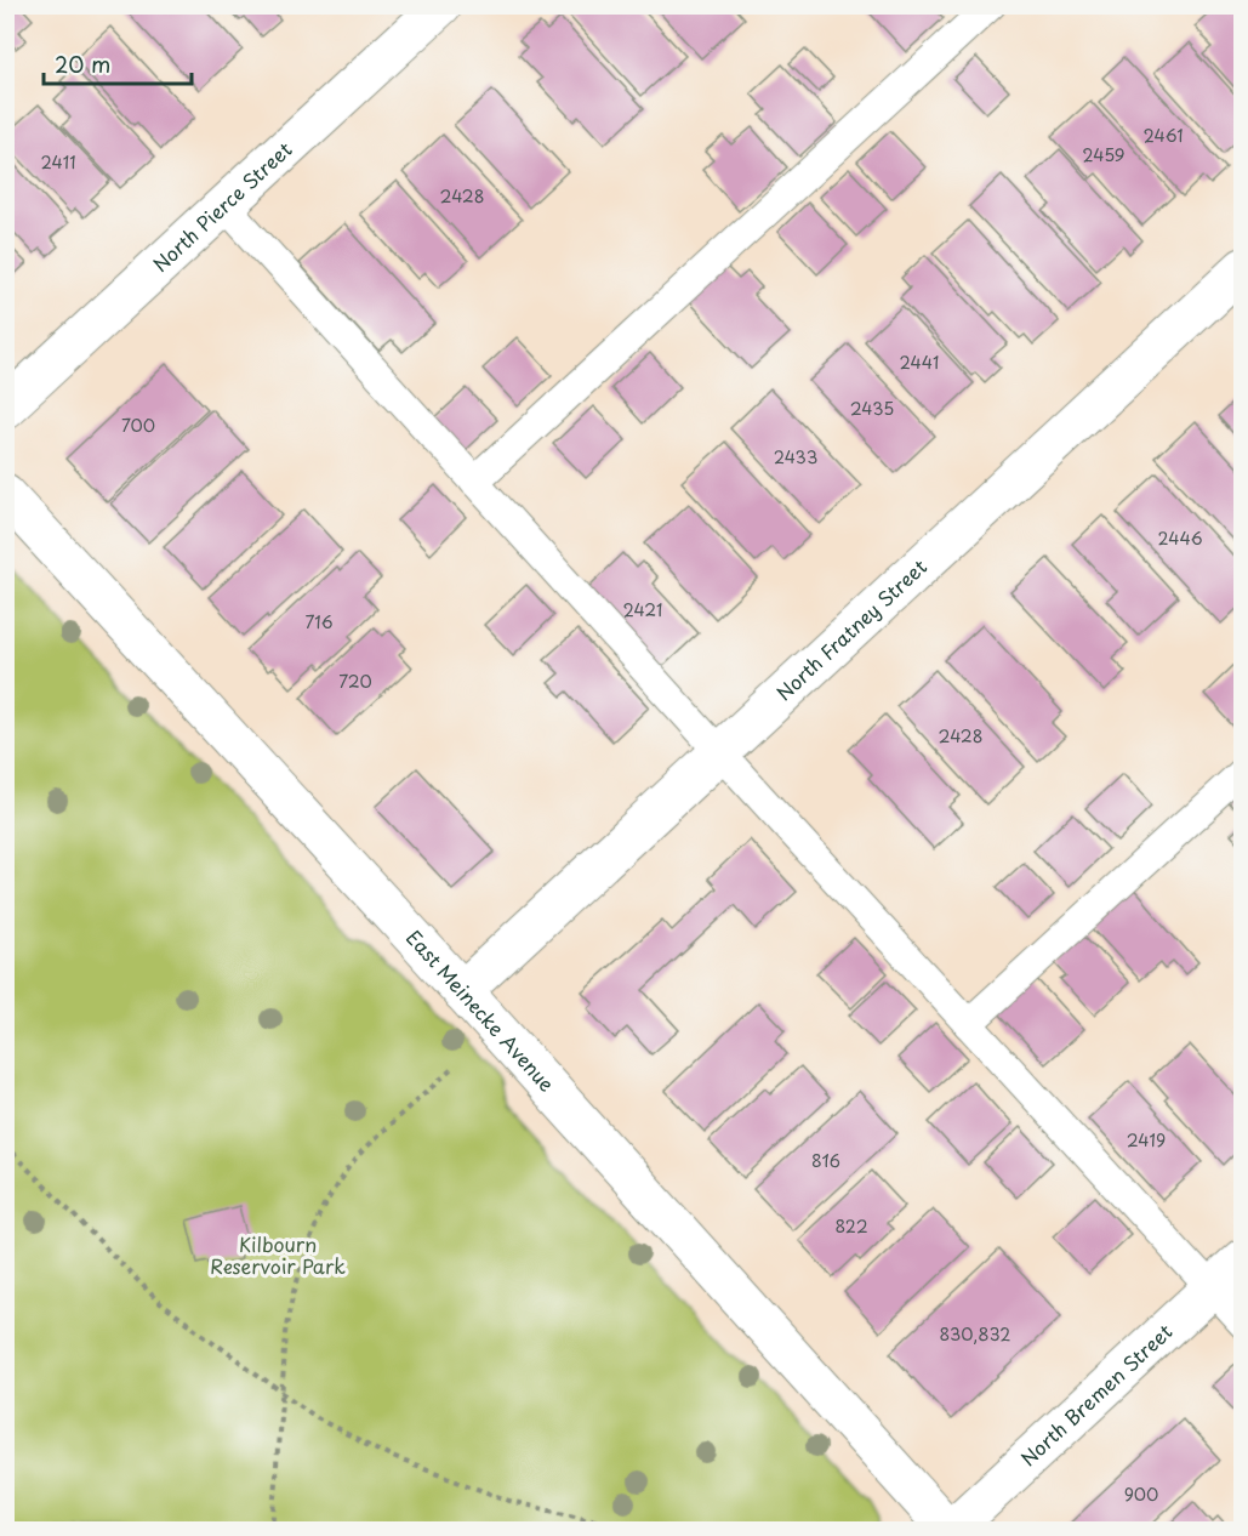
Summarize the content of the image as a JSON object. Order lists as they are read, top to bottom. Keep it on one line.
{"streets":{"street":["North Pierce Street","North Fratney Street","East Meinecke Avenue","North Bremen Street"]},"crossings":[["North Fratney Street","East Meinecke Avenue"],["East Meinecke Avenue","North Bremen Street"]],"parks":["Kilbourn Reservoir Park"],"house_numbers":["2461","2459","2411","2428","2441","2435","700","2433","2446","2421","716","720","2428","2419","816","822","830,832","900"],"scale_bar":"20 m"}
